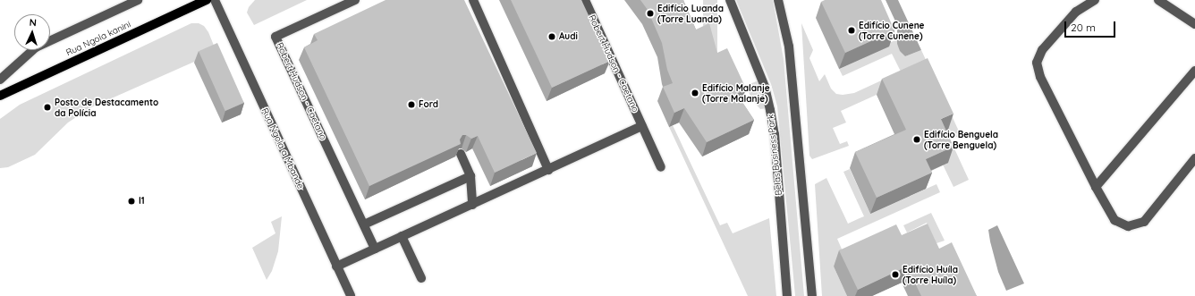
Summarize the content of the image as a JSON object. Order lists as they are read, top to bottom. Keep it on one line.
{"streets":{"main road":["Rua Ngola kanini"],"street":["Robert Hudson - Caetano","Rua Ngola a Mbande","Belas Business Park"]},"places":["Edifício Luanda (Torre Luanda)","Edifício Cunene (Torre Cunene)","Audi","Edifício Malanje (Torre Malanje)","Ford","Posto de Destacamento da Polícia","Edifício Benguela (Torre Benguela)","I1","Edifício Huíla (Torre Huíla)"],"scale_bar":"20 m","north":"top"}
